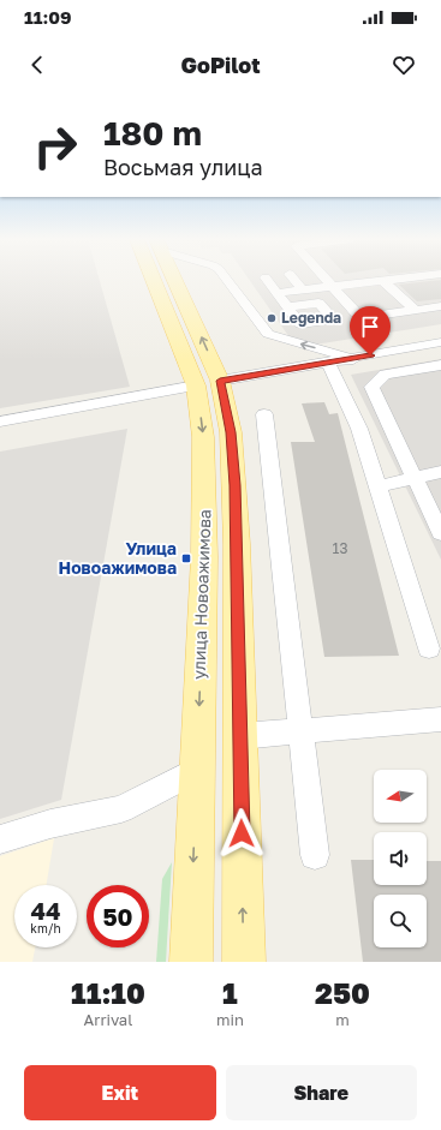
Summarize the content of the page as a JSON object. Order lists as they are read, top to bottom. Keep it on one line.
{"streets":{"main road":["улица Новоажимова"]},"places":{"other":["Legenda"],"transit":["Улица Новоажимова"]},"house_numbers":["13"],"north":"left","page":{"status":"11:09","header":"GoPilot","turn":["180 m","Восьмая улица"],"speed":"44 km/h","limit":"50","eta":["11:10","Arrival","1","min","250","m"],"buttons":["Exit","Share"]}}
